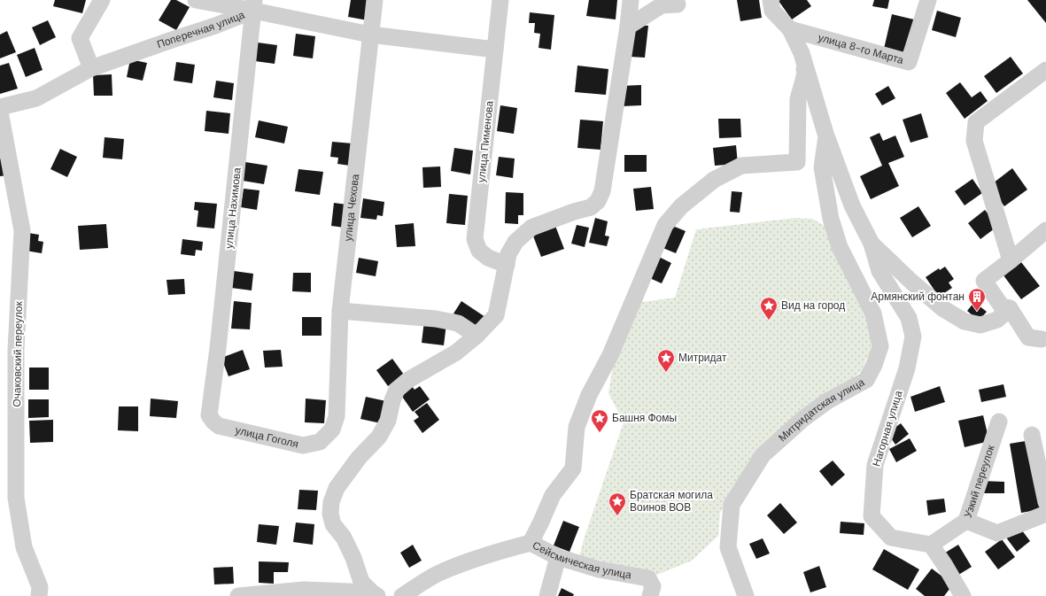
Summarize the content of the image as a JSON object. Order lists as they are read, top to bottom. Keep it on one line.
{"streets":{"street":["Поперечная улица","улица 8-го Марта","улица Пименова","улица Чехова","улица Нахимова","Очаковский переулок","Митридатская улица","Нагорная улица","улица Гоголя","Узкий переулок","Сейсмическая улица"]},"crossings":[["Поперечная улица","улица Пименова"],["Поперечная улица","улица Чехова"],["Поперечная улица","улица Нахимова"],["улица 8-го Марта","Митридатская улица"],["улица Чехова","улица Гоголя"],["улица Нахимова","улица Гоголя"],["Нагорная улица","Узкий переулок"]],"places":{"building":["Армянский фонтан"],"place":["Вид на город","Митридат","Башня Фомы","Братская могила Воинов ВОВ"]}}
